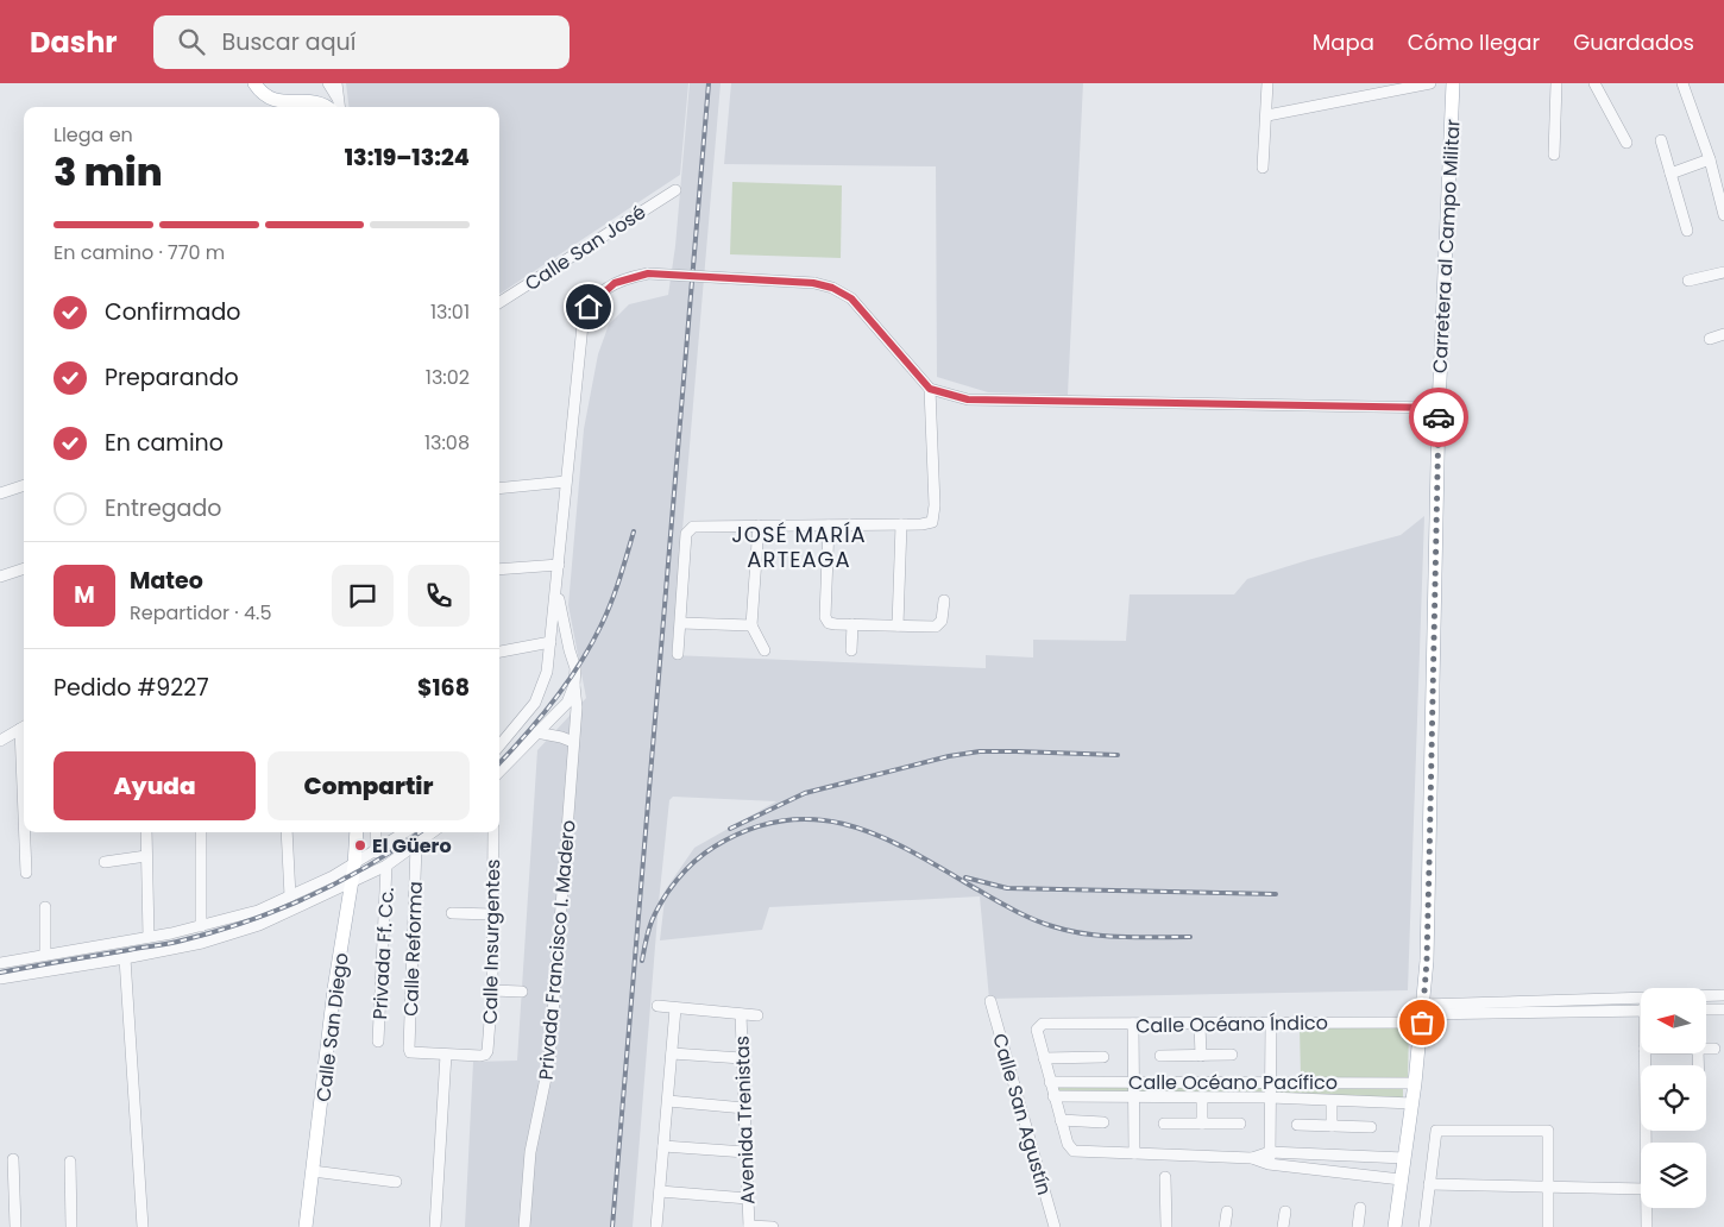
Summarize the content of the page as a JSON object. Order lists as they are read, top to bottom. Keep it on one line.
{"streets":{"main road":["Carretera al Campo Militar","Calle San Diego"],"street":["Calle San José","Calle Insurgentes","Calle Reforma","Privada Francisco I. Madero","Privada Ff. Cc.","Calle Océano Índico","Calle Océano Pacífico","Calle San Agustín","Avenida Trenistas"]},"crossings":[["Carretera al Campo Militar","Calle Océano Índico"],["Carretera al Campo Militar","Calle Océano Pacífico"],["Calle Insurgentes","Calle Reforma"],["Calle Insurgentes","Privada Francisco I. Madero"]],"districts":["JOSÉ MARÍA ARTEAGA"],"places":["El Güero"],"north":"left","page":{"header":"Dashr","search":"Buscar aquí","nav":["Mapa","Cómo llegar","Guardados"],"heading":["3 min","Llega en","13:19–13:24"],"panel":["Mateo","Repartidor · 4.5","Pedido #9227","$168"],"bar":"En camino · 770 m","list":[["Confirmado","13:01"],["Preparando","13:02"],["En camino","13:08"],"Entregado"],"round":"M","buttons":["Ayuda","Compartir"]}}
